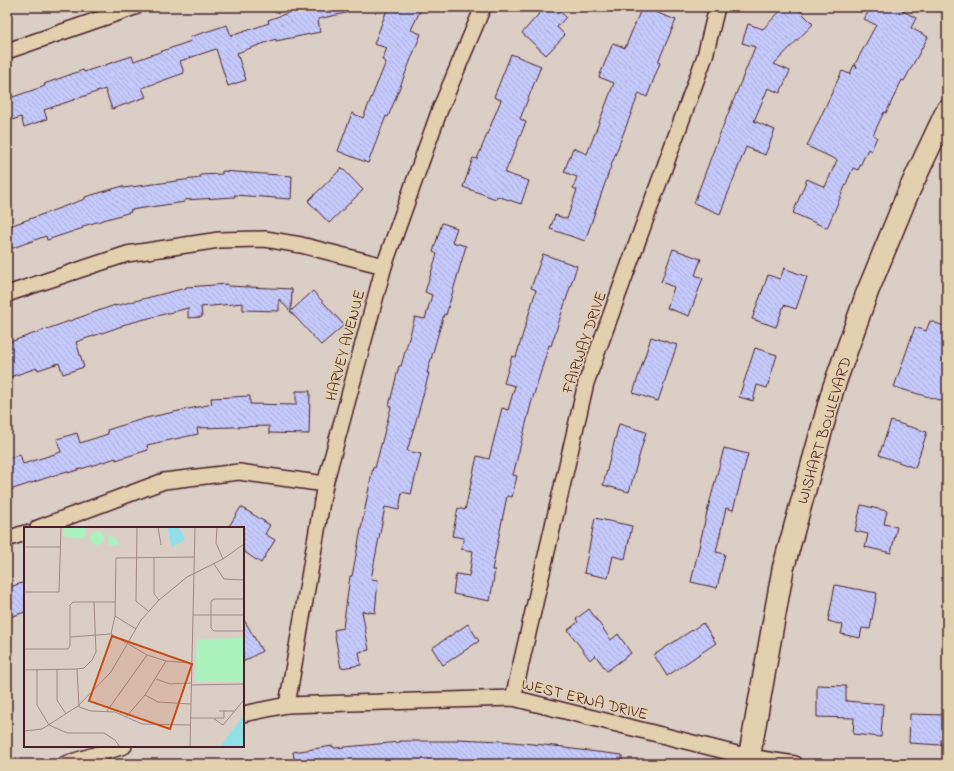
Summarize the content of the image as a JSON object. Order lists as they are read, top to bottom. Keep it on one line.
{"streets":{"street":["FAIRWAY DRIVE","HARVEY AVENUE","WISHART BOULEVARD","WEST ERNA DRIVE"]},"crossings":[["FAIRWAY DRIVE","WEST ERNA DRIVE"],["HARVEY AVENUE","WEST ERNA DRIVE"],["WISHART BOULEVARD","WEST ERNA DRIVE"]]}
